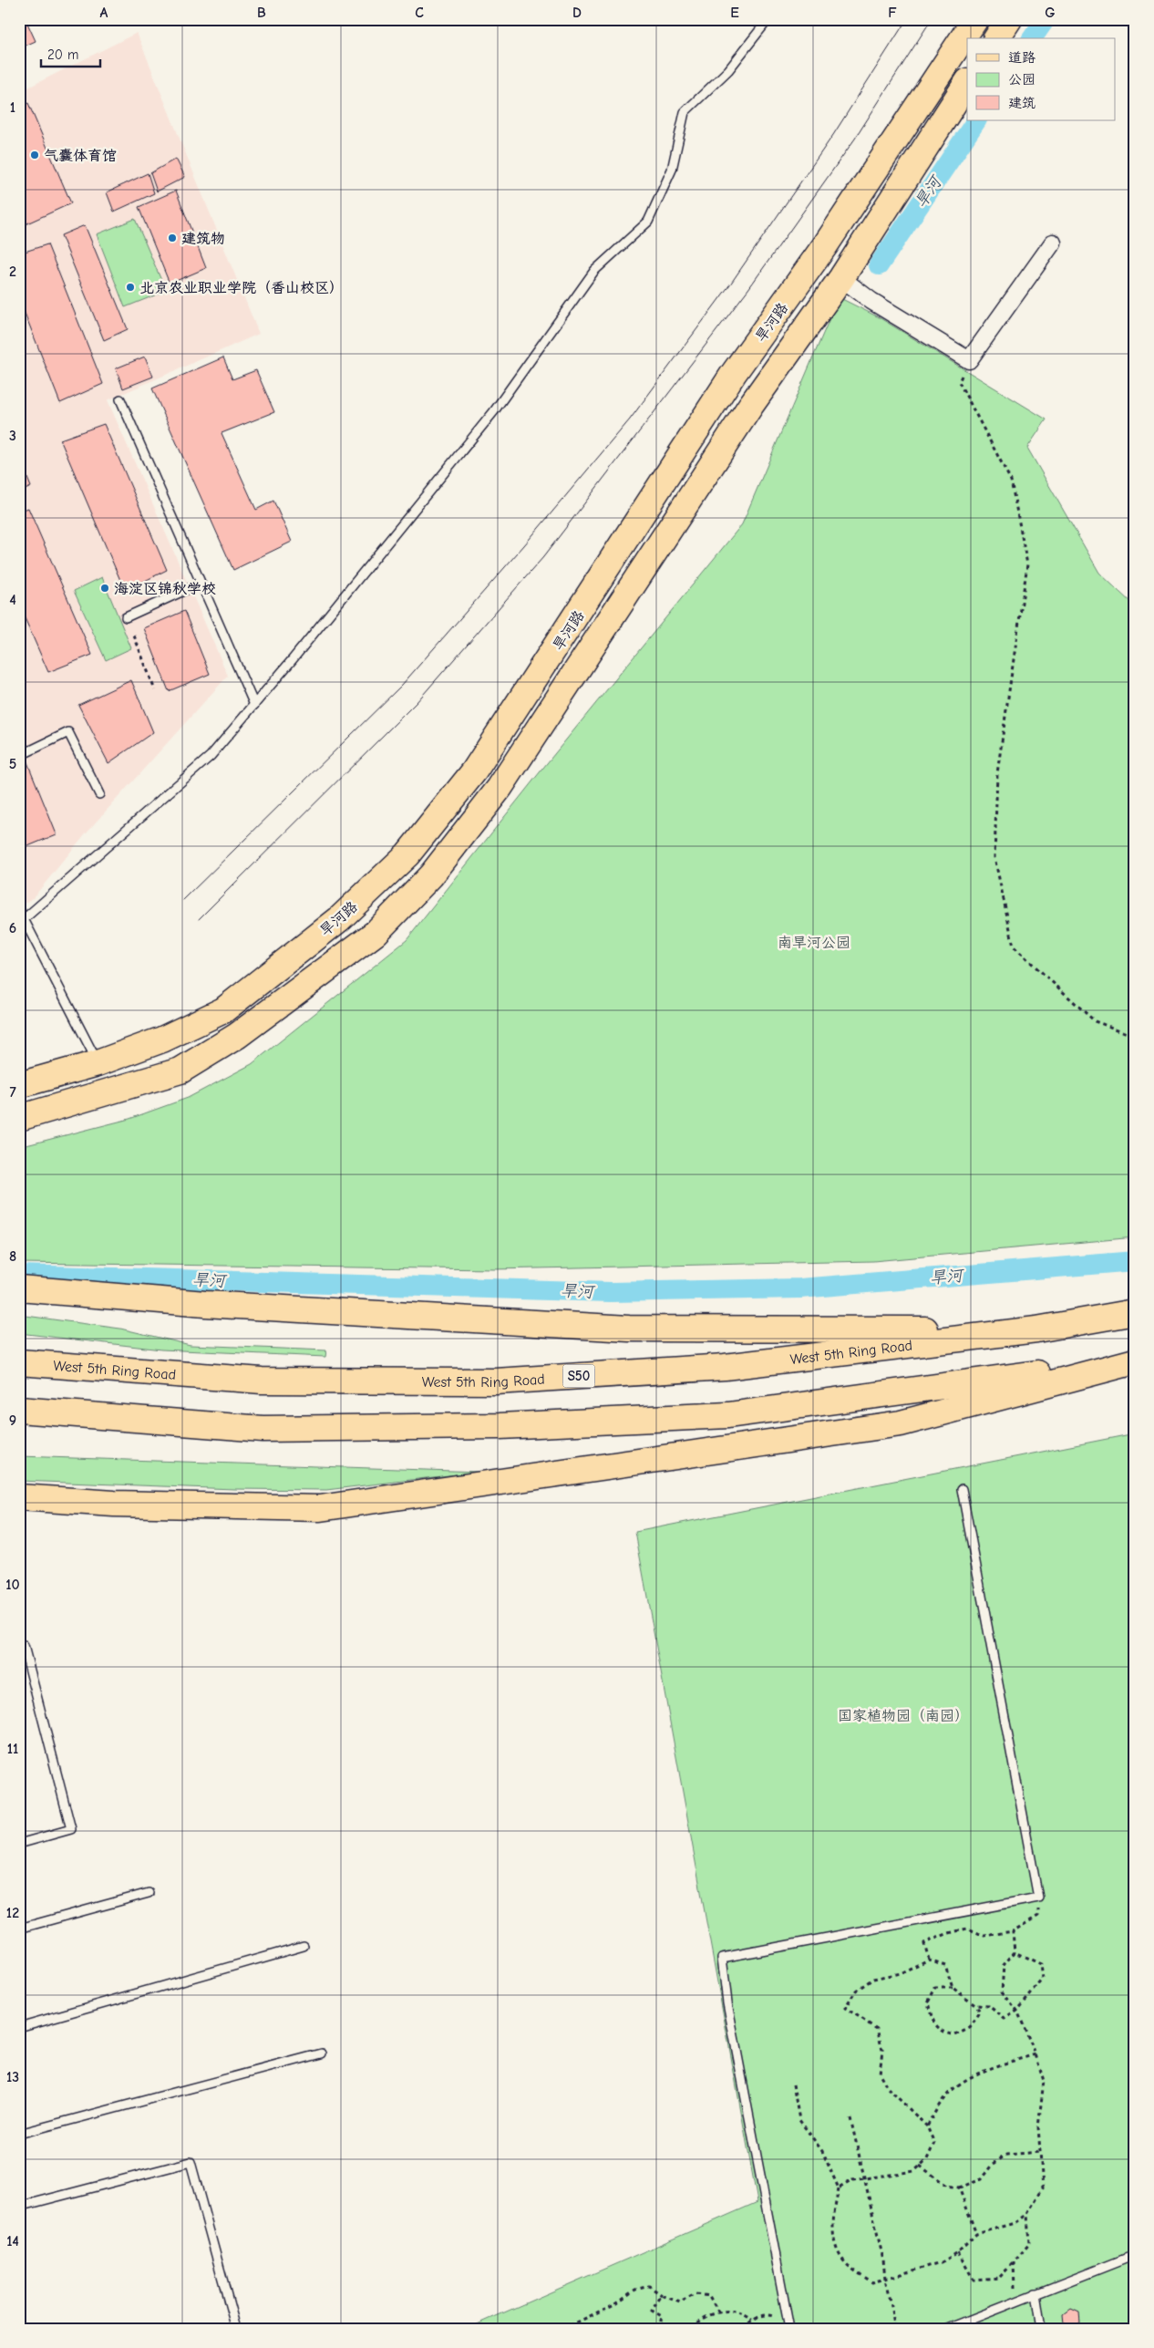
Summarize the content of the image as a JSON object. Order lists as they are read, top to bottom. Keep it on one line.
{"streets":{"main road":["旱河路","West 5th Ring Road","S50"]},"water":["旱河"],"parks":["南旱河公园","国家植物园（南园）"],"places":["气囊体育馆","建筑物","北京农业职业学院（香山校区）","海淀区锦秋学校"],"legend":["道路","公园","建筑"],"scale_bar":"20 m","grid":{"columns":["A","B","C","D","E","F","G"],"rows":["1","2","3","4","5","6","7","8","9","10","11","12","13","14"]}}
